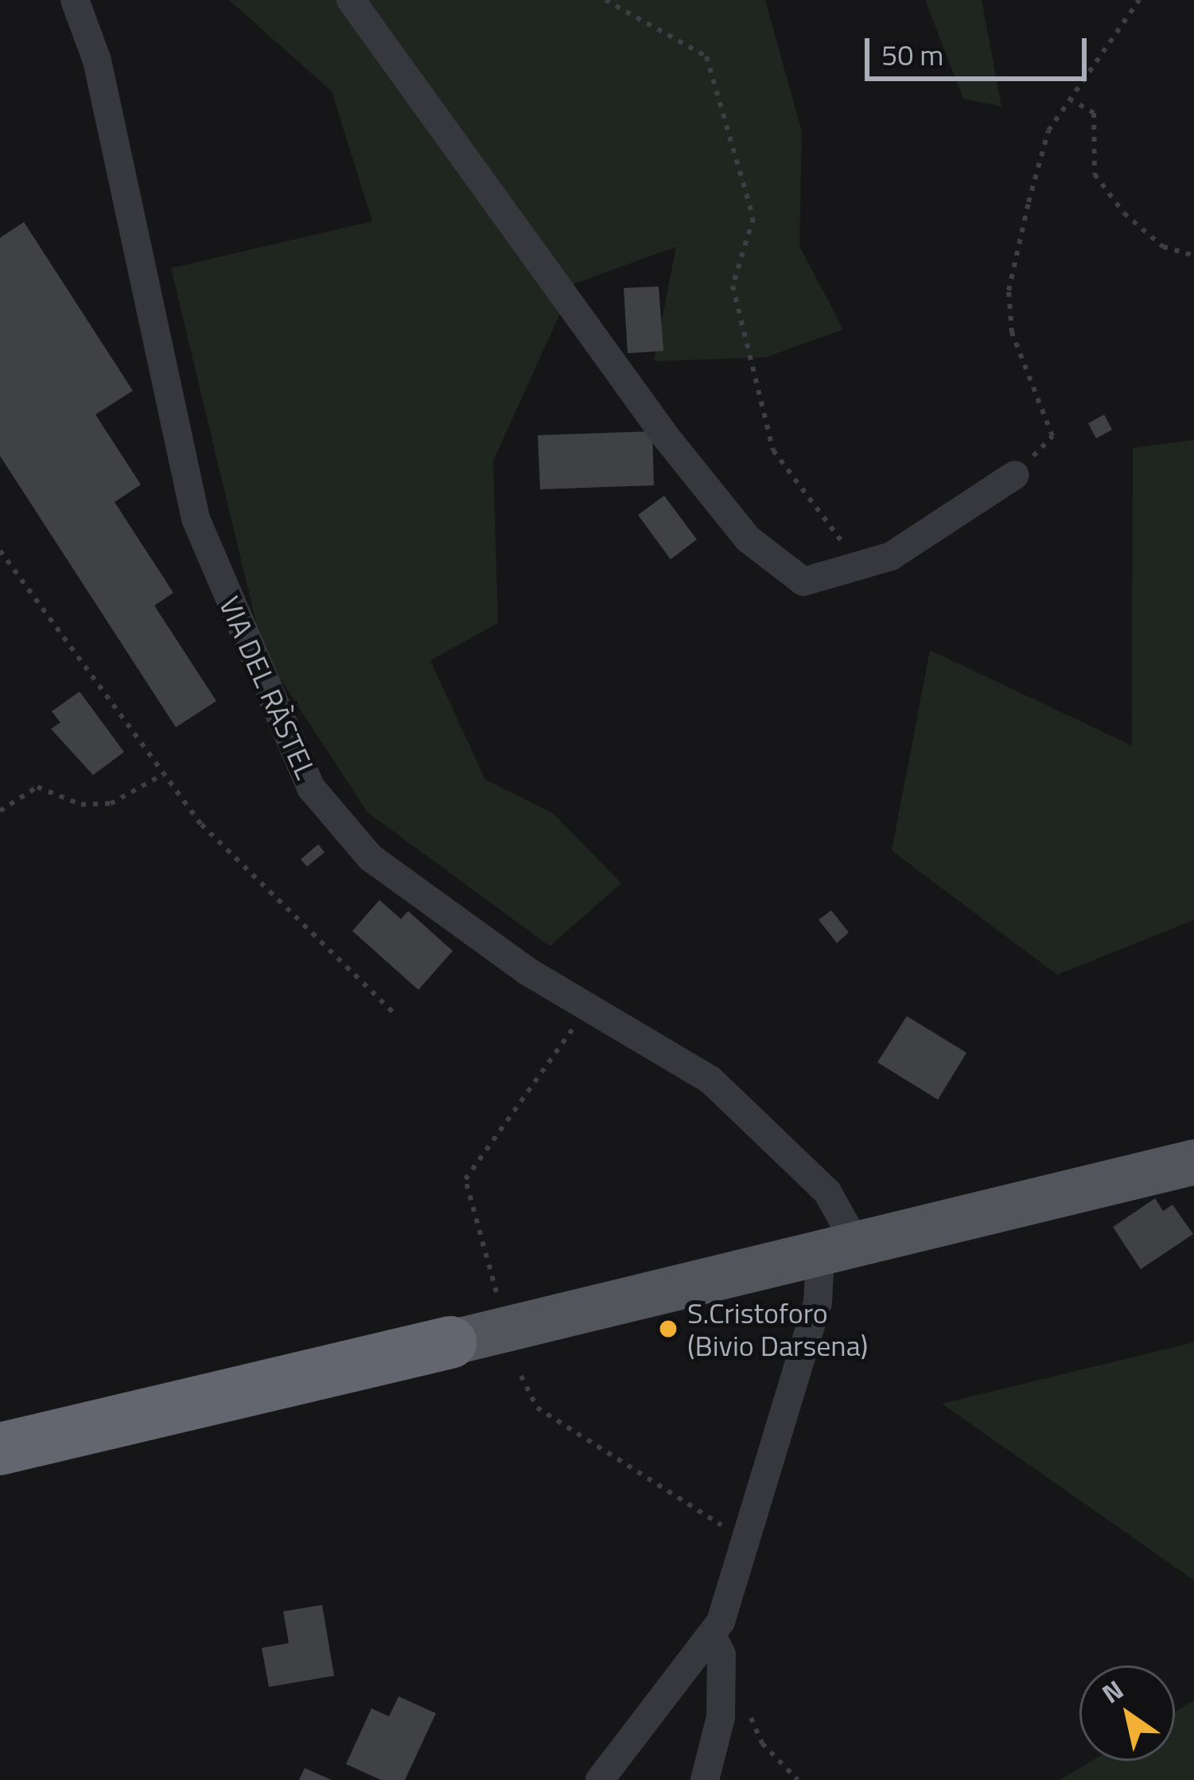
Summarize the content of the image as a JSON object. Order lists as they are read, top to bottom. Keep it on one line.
{"streets":{"street":["VIA DEL RÀSTEL"]},"places":["S.Cristoforo (Bivio Darsena)"],"scale_bar":"50 m","north":"top left"}
